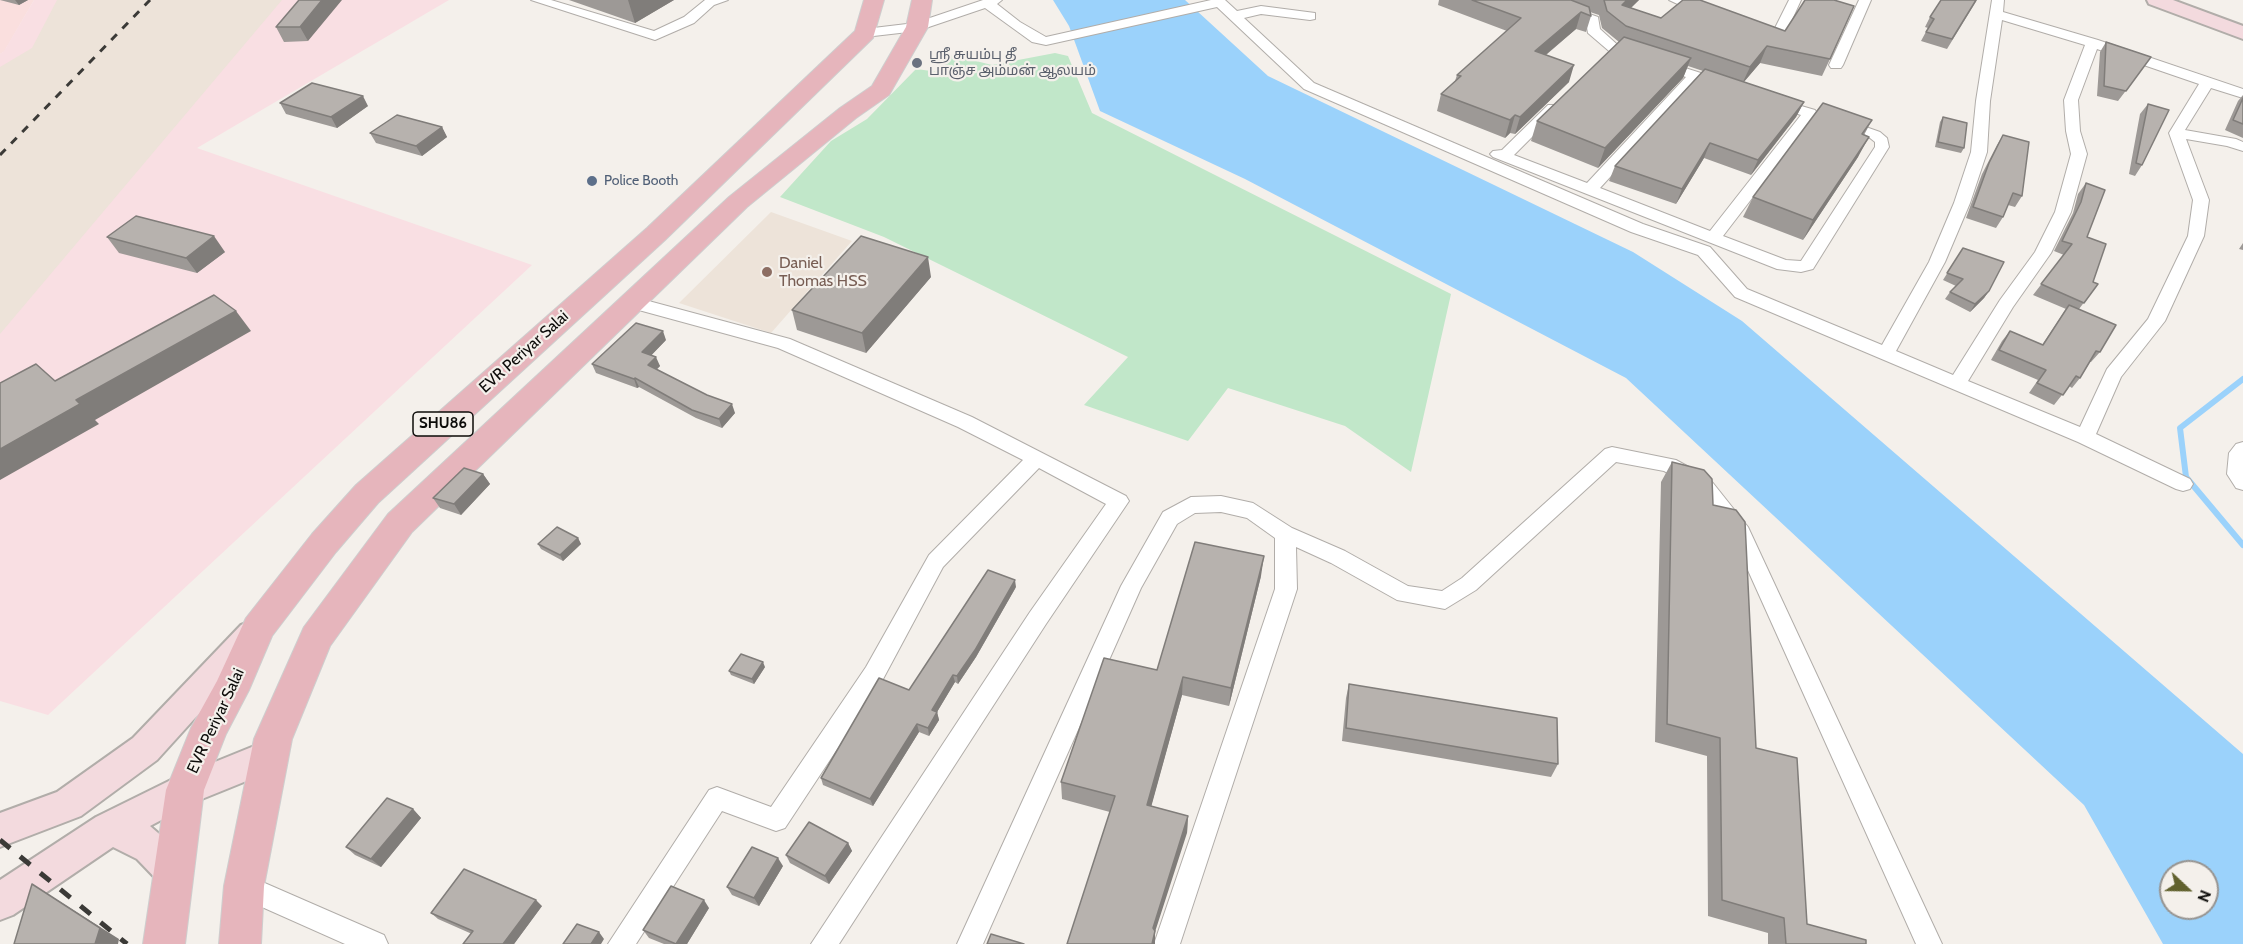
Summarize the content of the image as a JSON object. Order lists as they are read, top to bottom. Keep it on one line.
{"streets":{"main road":["EVR Periyar Salai","SHU86"]},"places":["ஶ்ரீ சுயம்பு தீ பாஞ்ச அம்மன் ஆலயம்","Police Booth","Daniel Thomas HSS"],"north":"right"}
